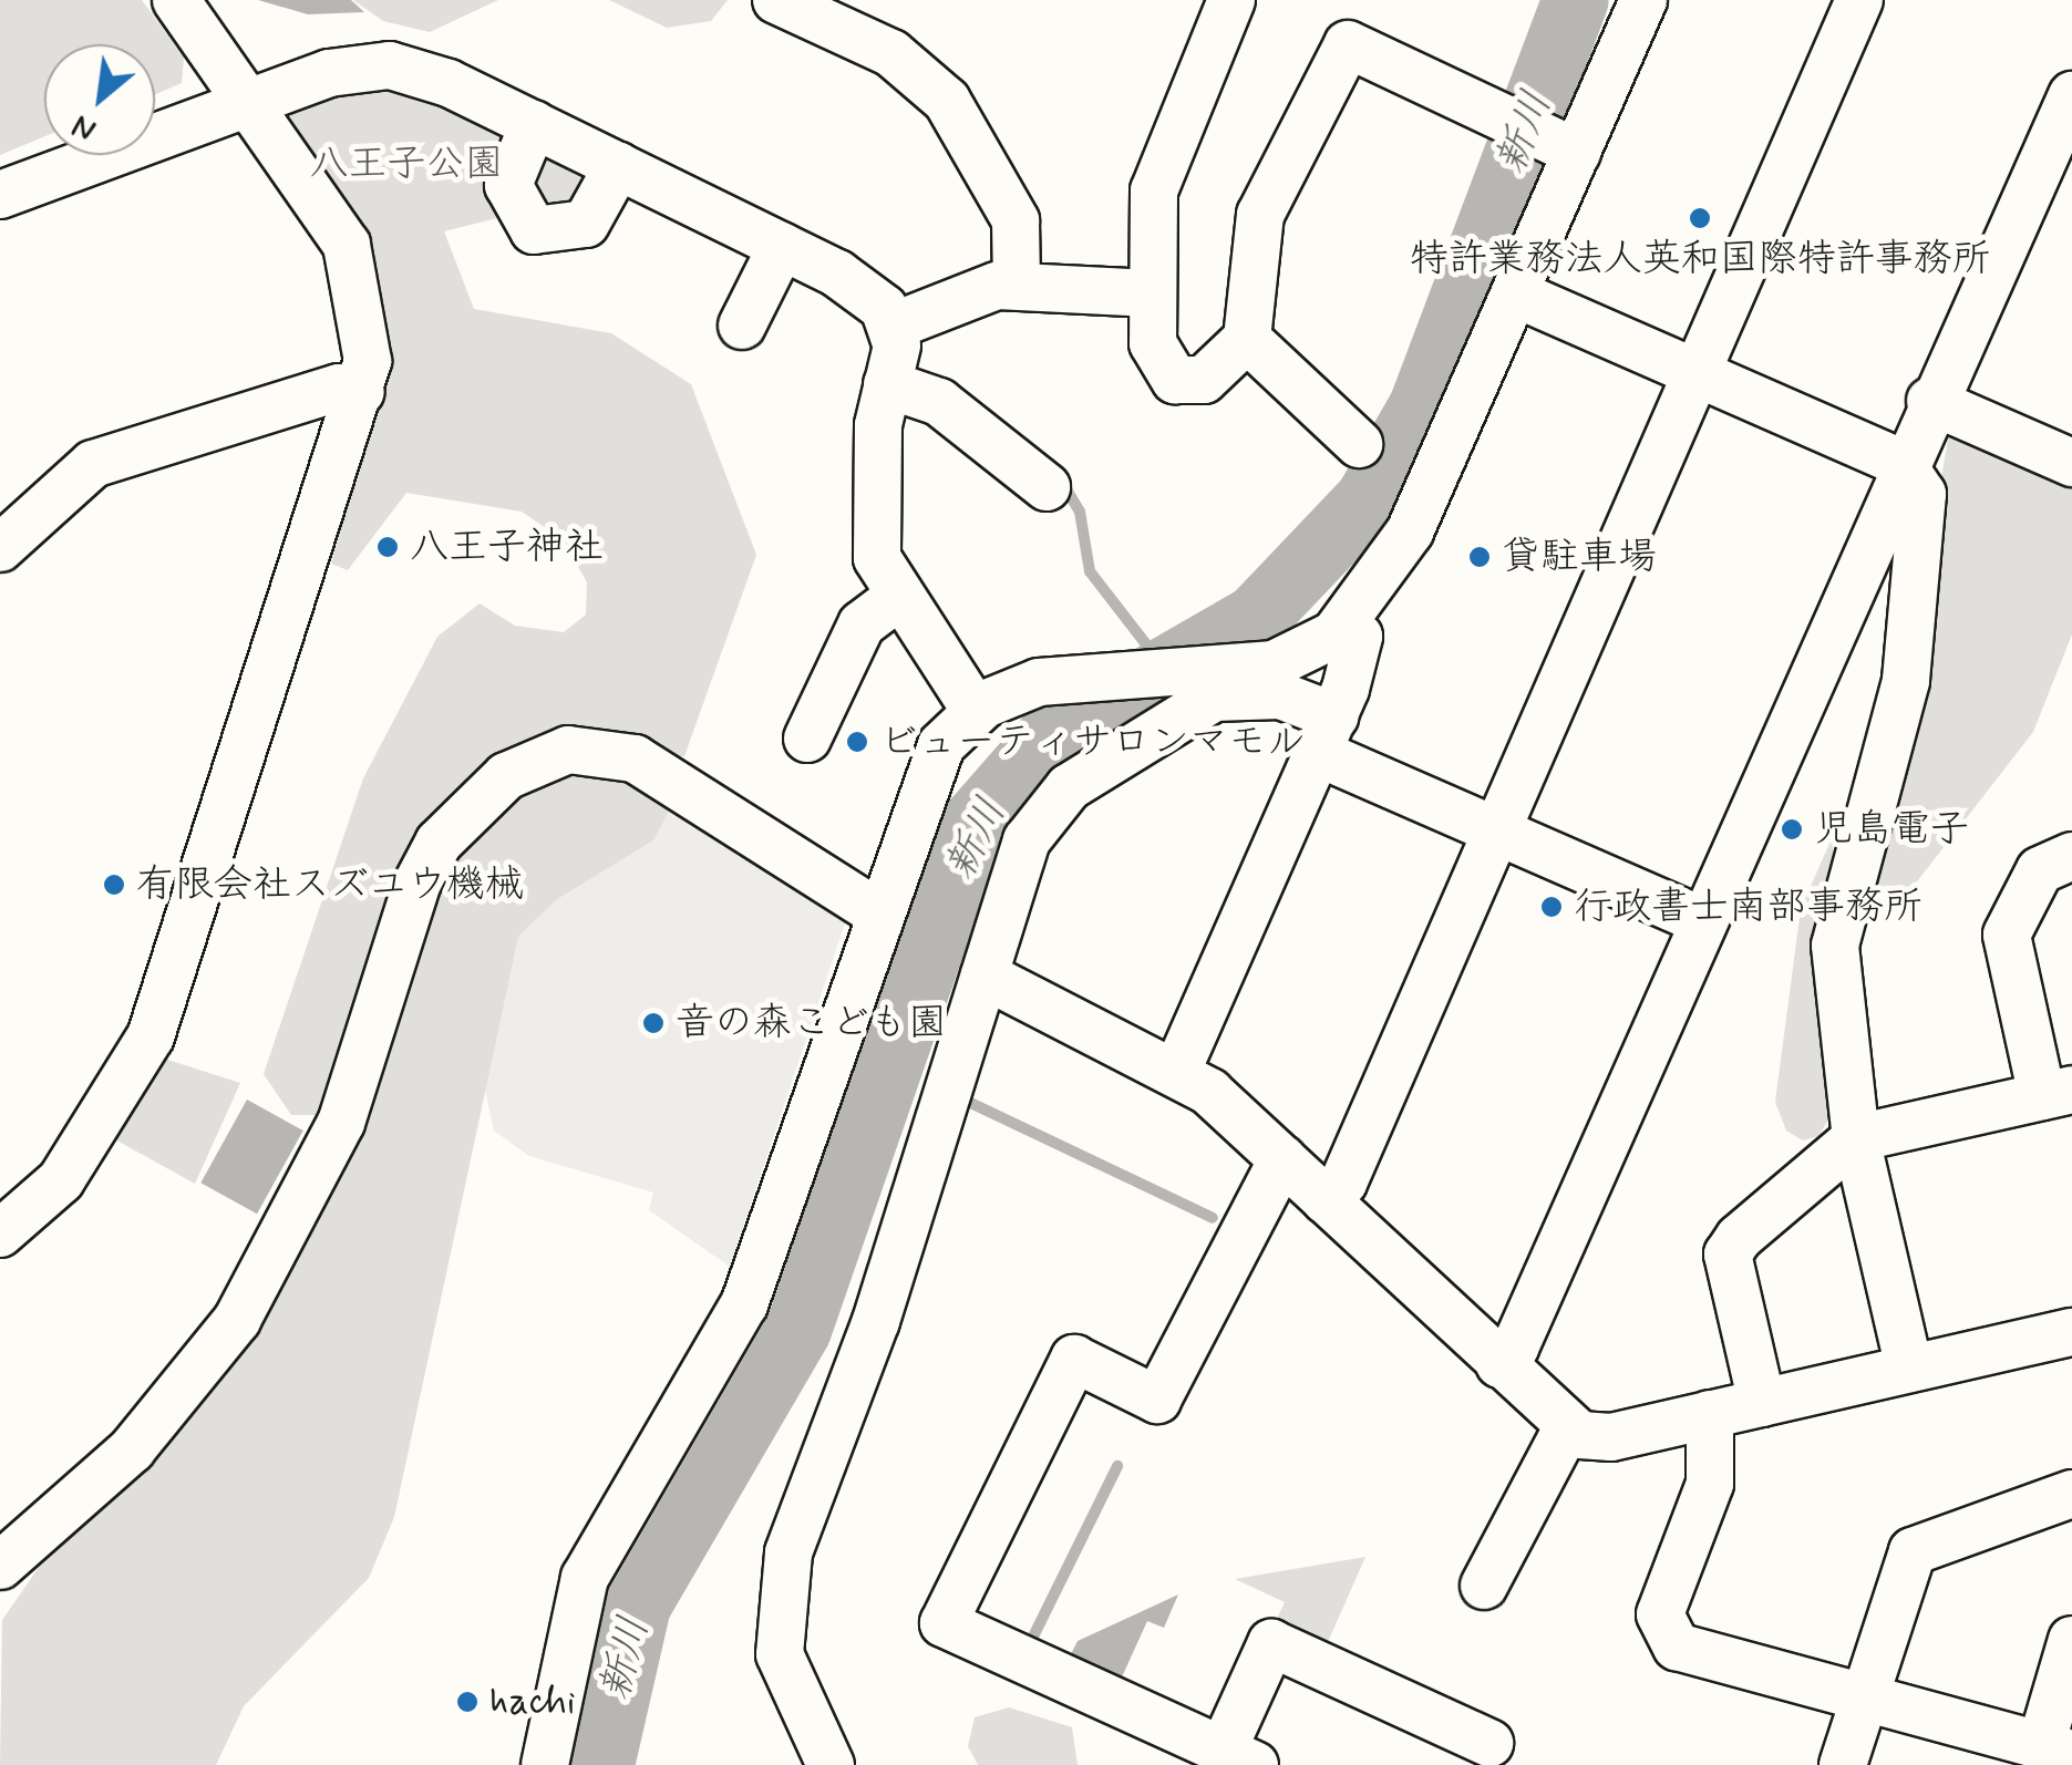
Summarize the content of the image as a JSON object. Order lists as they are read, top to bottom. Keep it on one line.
{"water":["新川"],"parks":["八王子公園"],"places":["特許業務法人英和国際特許事務所","八王子神社","貸駐車場","ビューティサロンマモル","児島電子","有限会社スズユウ機械","行政書士南部事務所","音の森こども園","hachi"],"north":"bottom left"}
